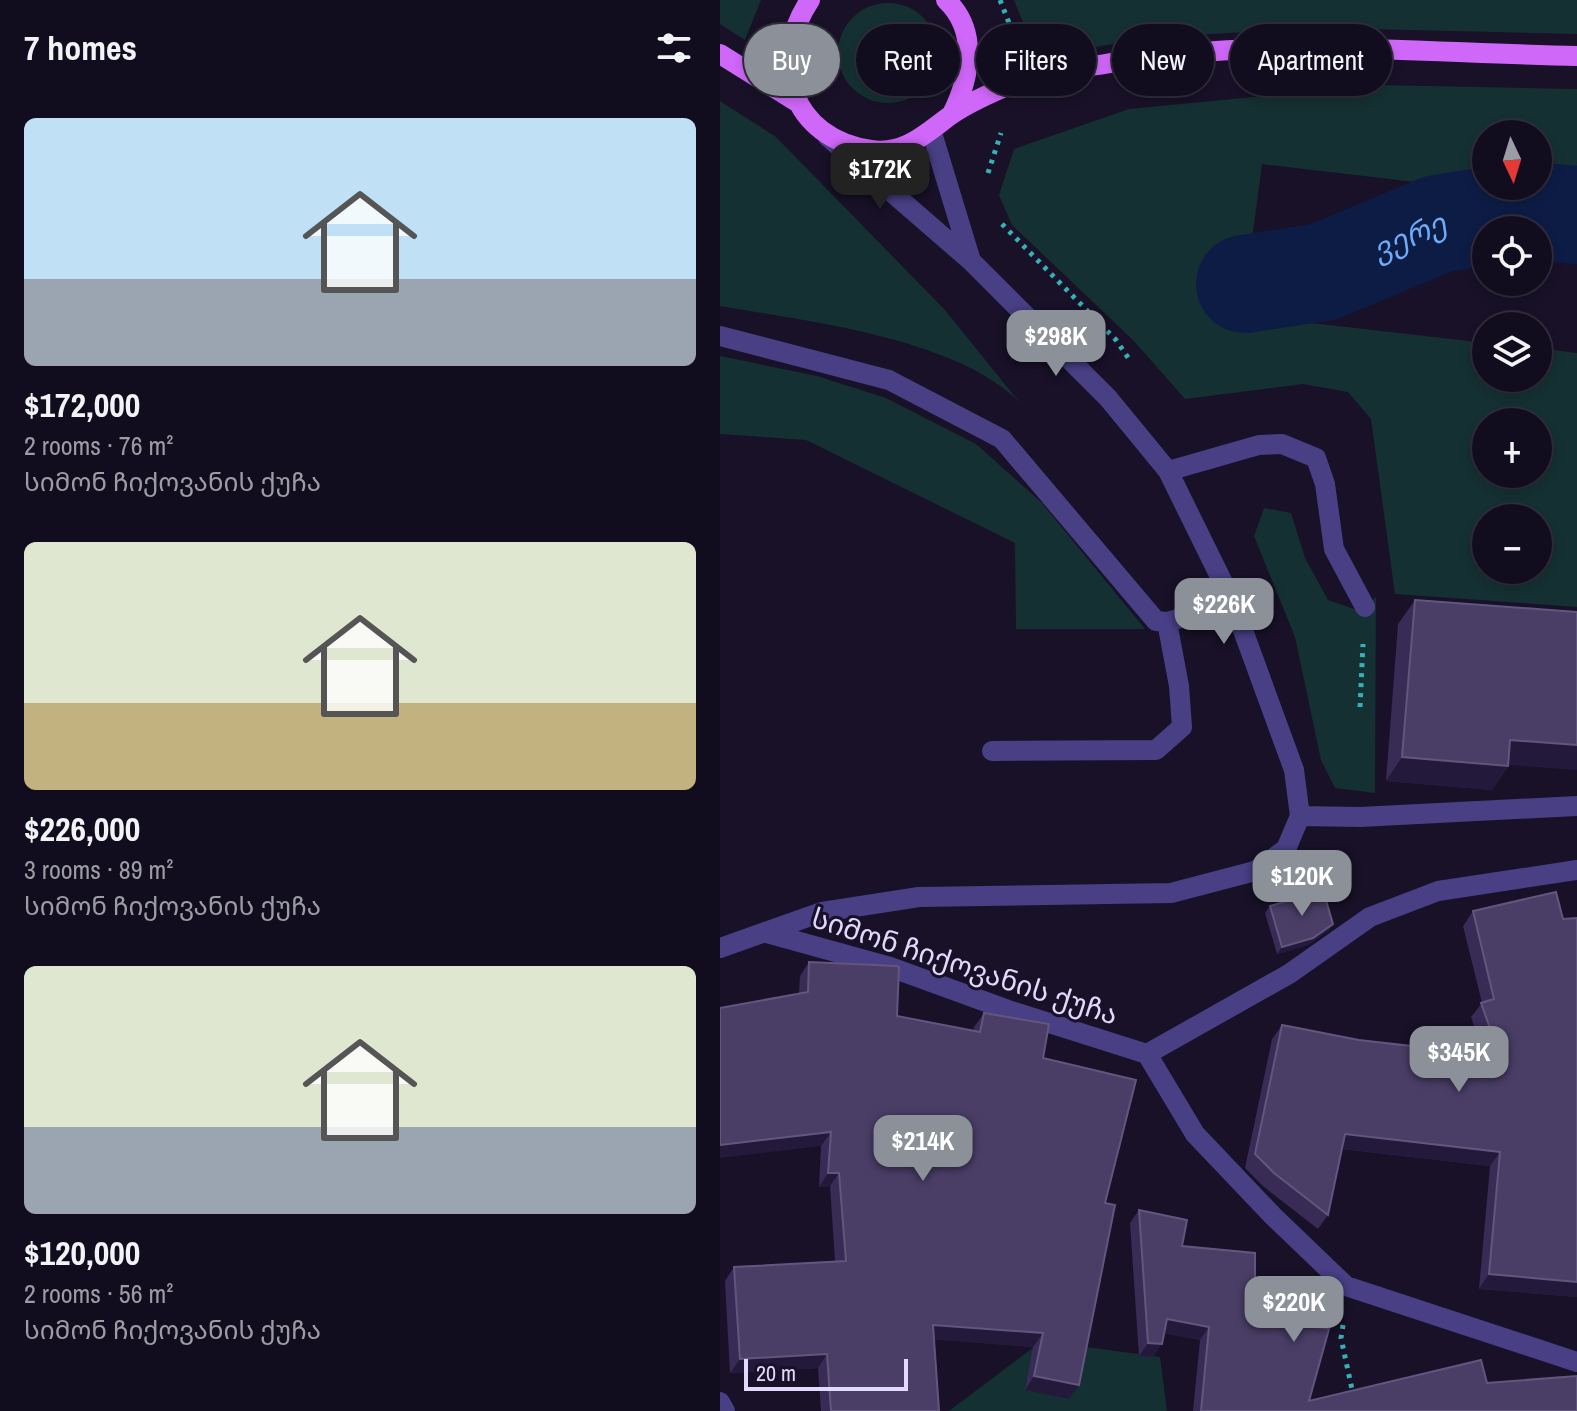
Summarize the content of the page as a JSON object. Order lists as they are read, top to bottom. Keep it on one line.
{"streets":{"street":["სიმონ ჩიქოვანის ქუჩა"]},"water":["ვერე"],"scale_bar":"20 m","north":"bottom","page":{"heading":"7 homes","chip":["Buy","Rent","Filters","New","Apartment"],"list":[{"name":"$172,000","note":"2 rooms · 76 m² · სიმონ ჩიქოვანის ქუჩა"},{"name":"$226,000","note":"3 rooms · 89 m² · სიმონ ჩიქოვანის ქუჩა"},{"name":"$120,000","note":"2 rooms · 56 m² · სიმონ ჩიქოვანის ქუჩა"}],"map_buttons":["+","−"],"price":["$172K","$298K","$226K","$120K","$345K","$214K","$220K"],"scale":"20 m"}}
